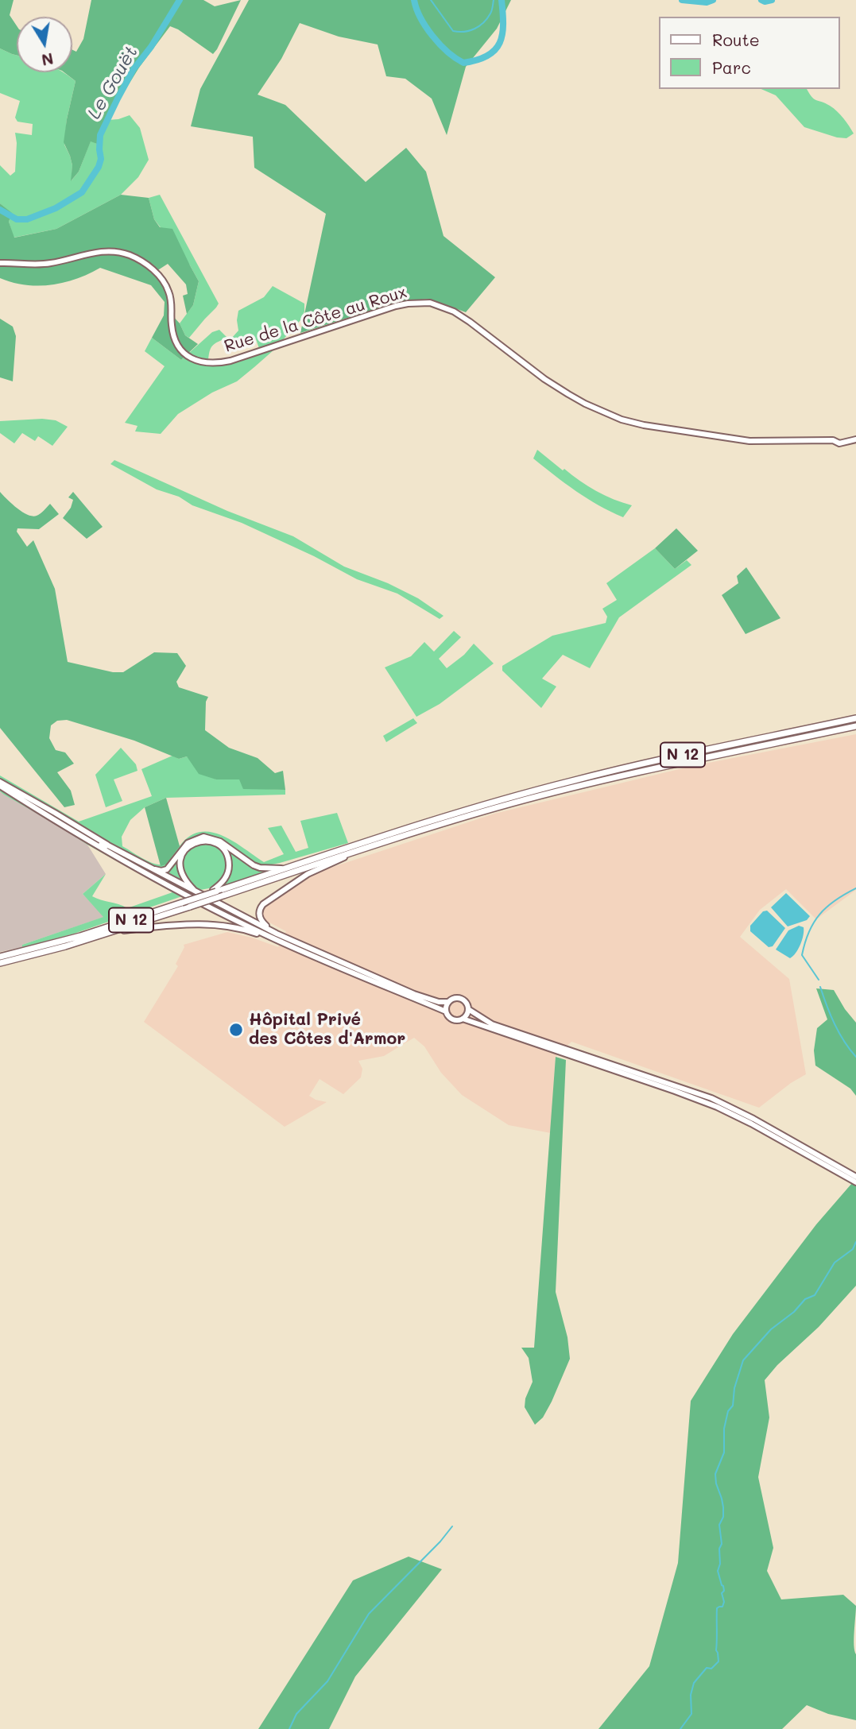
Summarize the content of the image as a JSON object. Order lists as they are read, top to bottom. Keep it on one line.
{"streets":{"highway":["N 12"],"main road":["Rue de la Côte au Roux"]},"water":["Le Gouët"],"places":["Hôpital Privé des Côtes d'Armor"],"legend":["Route","Parc"],"north":"bottom"}
